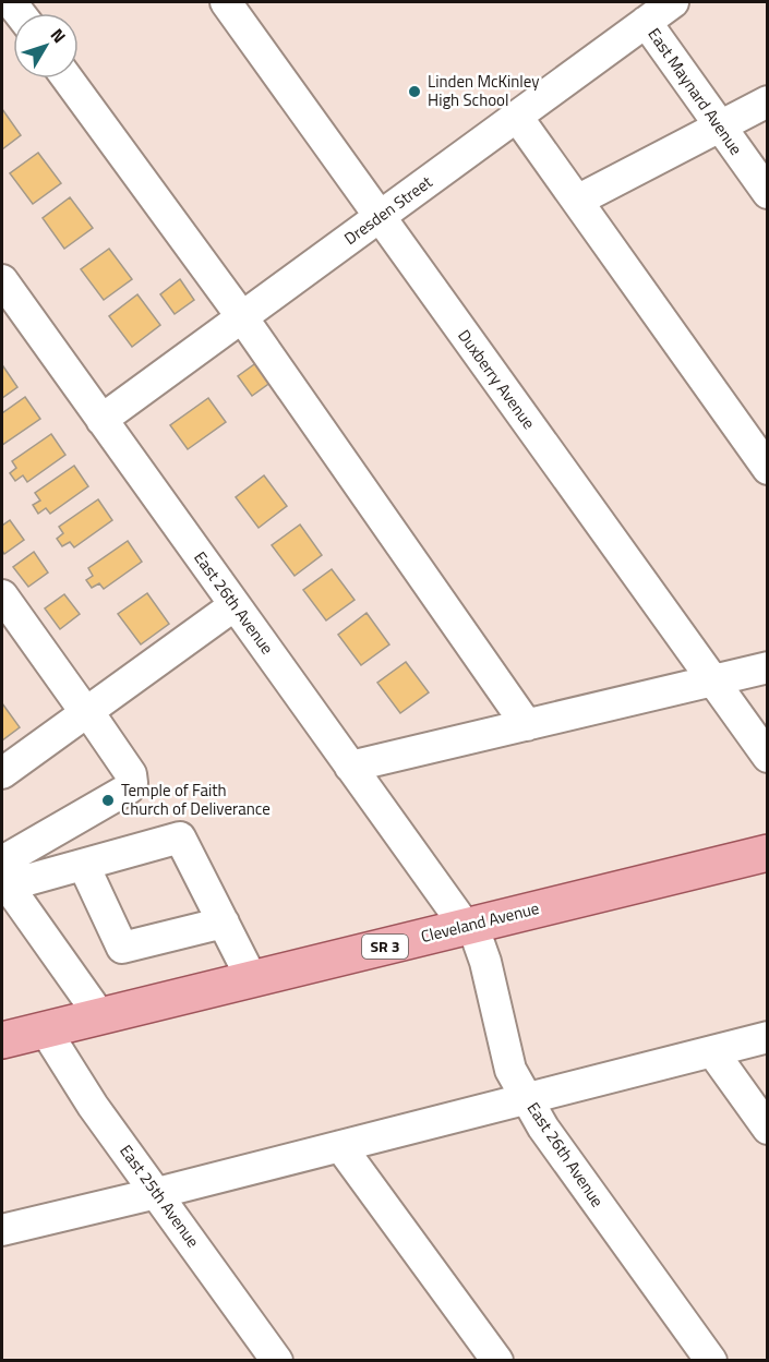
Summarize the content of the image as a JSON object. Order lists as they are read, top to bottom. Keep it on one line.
{"streets":{"main road":["Cleveland Avenue","SR 3"],"street":["East Maynard Avenue","Dresden Street","Duxberry Avenue","East 26th Avenue","East 25th Avenue"]},"crossings":[["East Maynard Avenue","Dresden Street"],["Dresden Street","Duxberry Avenue"],["Dresden Street","East 26th Avenue"],["East 26th Avenue","Cleveland Avenue"],["Cleveland Avenue","East 25th Avenue"]],"places":["Linden McKinley High School","Temple of Faith Church of Deliverance"],"north":"top right"}
